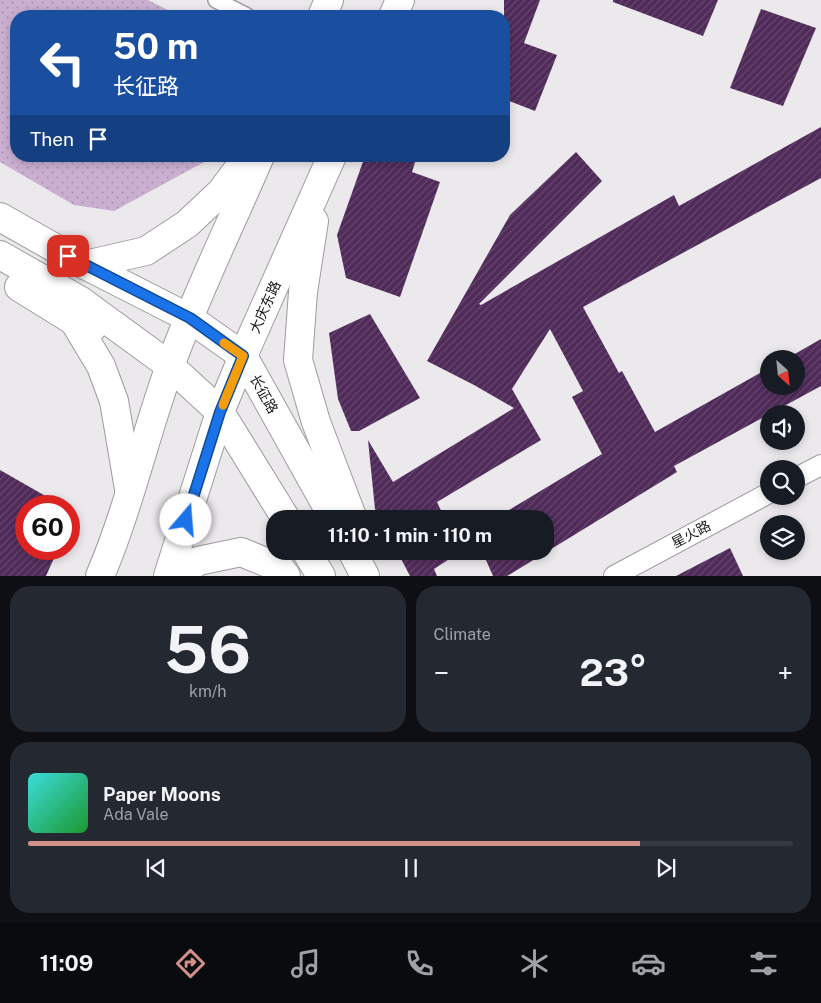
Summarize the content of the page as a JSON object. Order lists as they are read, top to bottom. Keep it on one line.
{"streets":{"main road":["大庆东路","长征路"],"street":["星火路"]},"crossings":[["大庆东路","长征路"]],"north":"bottom right","page":{"turn":["50 m","长征路"],"then":"Then","limit":"60","trip":"11:10 · 1 min · 110 m","tile":[["56","km/h"],"Climate"],"heat":["−","23°","+"],"song":["Paper Moons","Ada Vale"],"tabs":"11:09"}}
